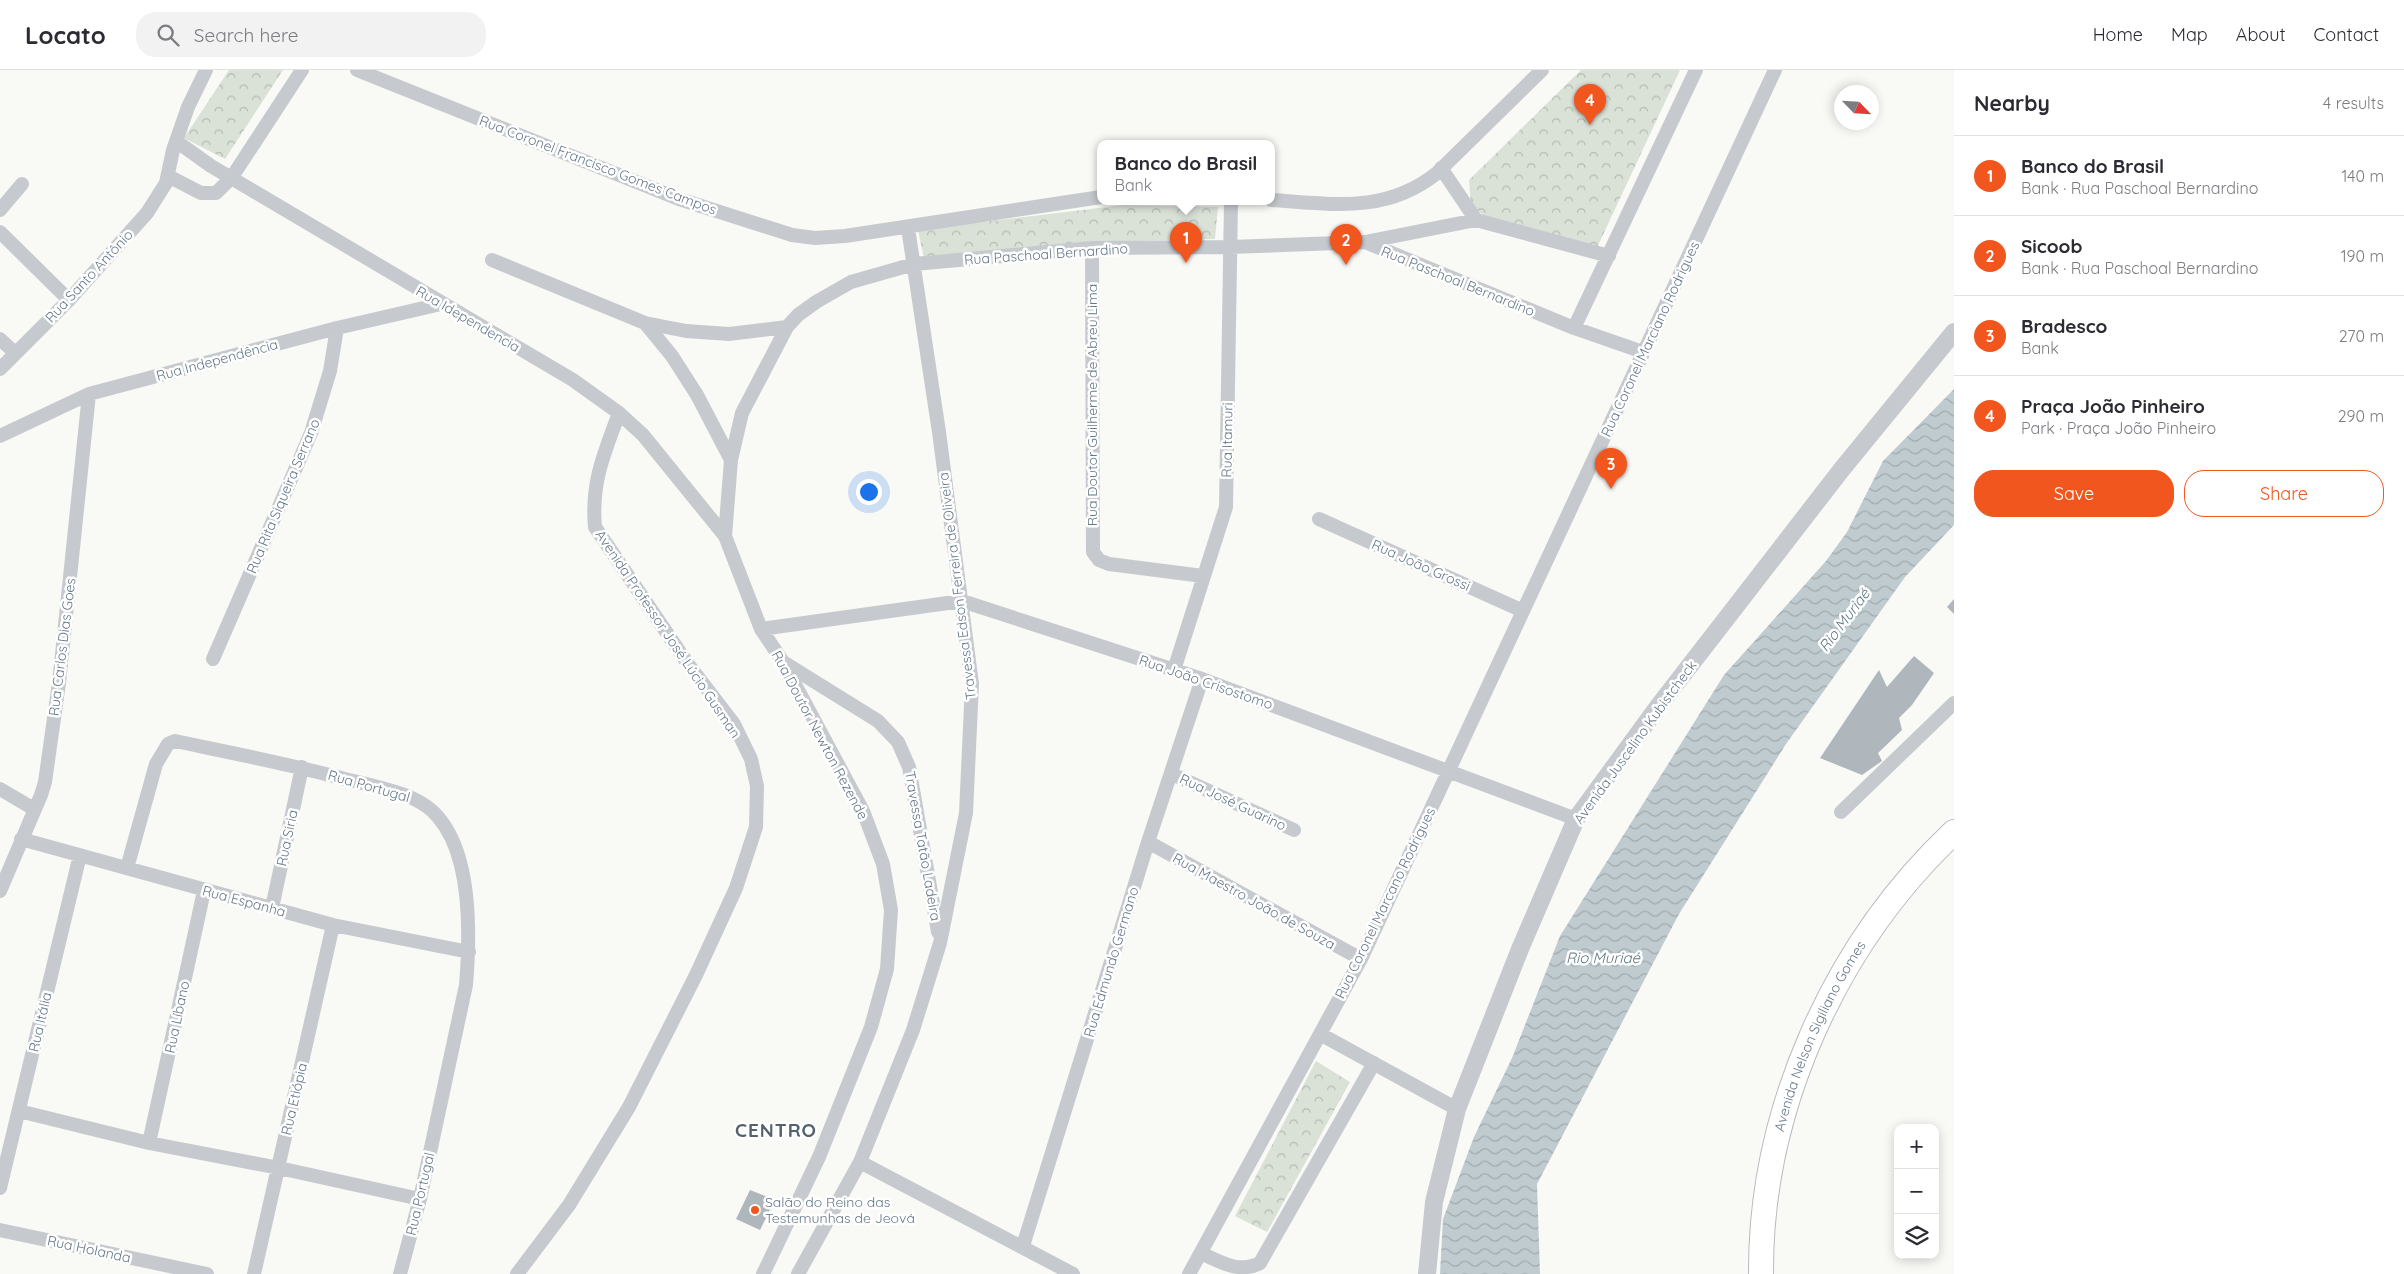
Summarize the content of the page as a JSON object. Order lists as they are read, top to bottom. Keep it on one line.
{"streets":{"highway":["Avenida Nelson Sigiliano Gomes"],"street":["Rua Coronel Francisco Gomes Campos","Rua Paschoal Bernardino","Rua Santo Antônio","Rua Idependencia","Rua Coronel Marciano Rodrigues","Rua Independência","Rua Doutor Guilherme de Abreu Lima","Rua Itamuri","Rua Rita Siqueira Serrano","Rua João Grossi","Travessa Edson Ferreira de Oliveira","Avenida Professor José Lúcio Gusman","Rua Carlos Dias Goes","Rua João Crisostomo","Rua Doutor Newton Rezende","Avenida Juscelino Kubistcheck","Rua Portugal","Rua José Guarino","Rua Siria","Travessa Tatão Ladeira","Rua Espanha","Rua Maestro João de Souza","Rua Coronel Marcano Rodrigues","Rua Edmundo Germano","Rua Líbano","Rua Itália","Rua Etiópia","Rua Holanda"]},"crossings":[["Rua Coronel Francisco Gomes Campos","Travessa Edson Ferreira de Oliveira"],["Rua Paschoal Bernardino","Rua Coronel Marciano Rodrigues"],["Rua Paschoal Bernardino","Rua Doutor Guilherme de Abreu Lima"],["Rua Paschoal Bernardino","Rua Itamuri"],["Rua Paschoal Bernardino","Travessa Edson Ferreira de Oliveira"],["Rua Santo Antônio","Rua Idependencia"],["Rua Idependencia","Rua Independência"],["Rua Idependencia","Avenida Professor José Lúcio Gusman"],["Rua Idependencia","Rua Doutor Newton Rezende"],["Rua Coronel Marciano Rodrigues","Rua João Grossi"],["Rua Coronel Marciano Rodrigues","Rua João Crisostomo"],["Rua Coronel Marciano Rodrigues","Rua Coronel Marcano Rodrigues"],["Rua Independência","Rua Rita Siqueira Serrano"],["Rua Independência","Rua Carlos Dias Goes"],["Rua Doutor Guilherme de Abreu Lima","Rua Itamuri"],["Rua Itamuri","Rua João Crisostomo"],["Travessa Edson Ferreira de Oliveira","Rua João Crisostomo"],["Travessa Edson Ferreira de Oliveira","Travessa Tatão Ladeira"],["Rua Carlos Dias Goes","Rua Espanha"],["Rua João Crisostomo","Avenida Juscelino Kubistcheck"],["Rua João Crisostomo","Rua Coronel Marcano Rodrigues"],["Rua João Crisostomo","Rua Edmundo Germano"],["Rua Doutor Newton Rezende","Travessa Tatão Ladeira"],["Rua Portugal","Rua Siria"],["Rua Portugal","Rua Espanha"],["Rua José Guarino","Rua Edmundo Germano"],["Rua Siria","Rua Espanha"],["Rua Espanha","Rua Líbano"],["Rua Espanha","Rua Itália"],["Rua Espanha","Rua Etiópia"],["Rua Maestro João de Souza","Rua Coronel Marcano Rodrigues"],["Rua Maestro João de Souza","Rua Edmundo Germano"]],"districts":["CENTRO"],"water":["Rio Muriaé"],"places":["Salão do Reino das Testemunhas de Jeová"],"north":"bottom right","page":{"header":"Locato","search":"Search here","nav":["Home","Map","About","Contact"],"heading":["Nearby","4 results"],"pins":["4","1","2","3"],"list":[{"mark":"1","name":"Banco do Brasil","note":"Bank · Rua Paschoal Bernardino","value":"140 m"},{"mark":"2","name":"Sicoob","note":"Bank · Rua Paschoal Bernardino","value":"190 m"},{"mark":"3","name":"Bradesco","note":"Bank","value":"270 m"},{"mark":"4","name":"Praça João Pinheiro","note":"Park · Praça João Pinheiro","value":"290 m"}],"popup":["Banco do Brasil","Bank"],"buttons":["Save","Share"],"map_buttons":["+","−"]}}
